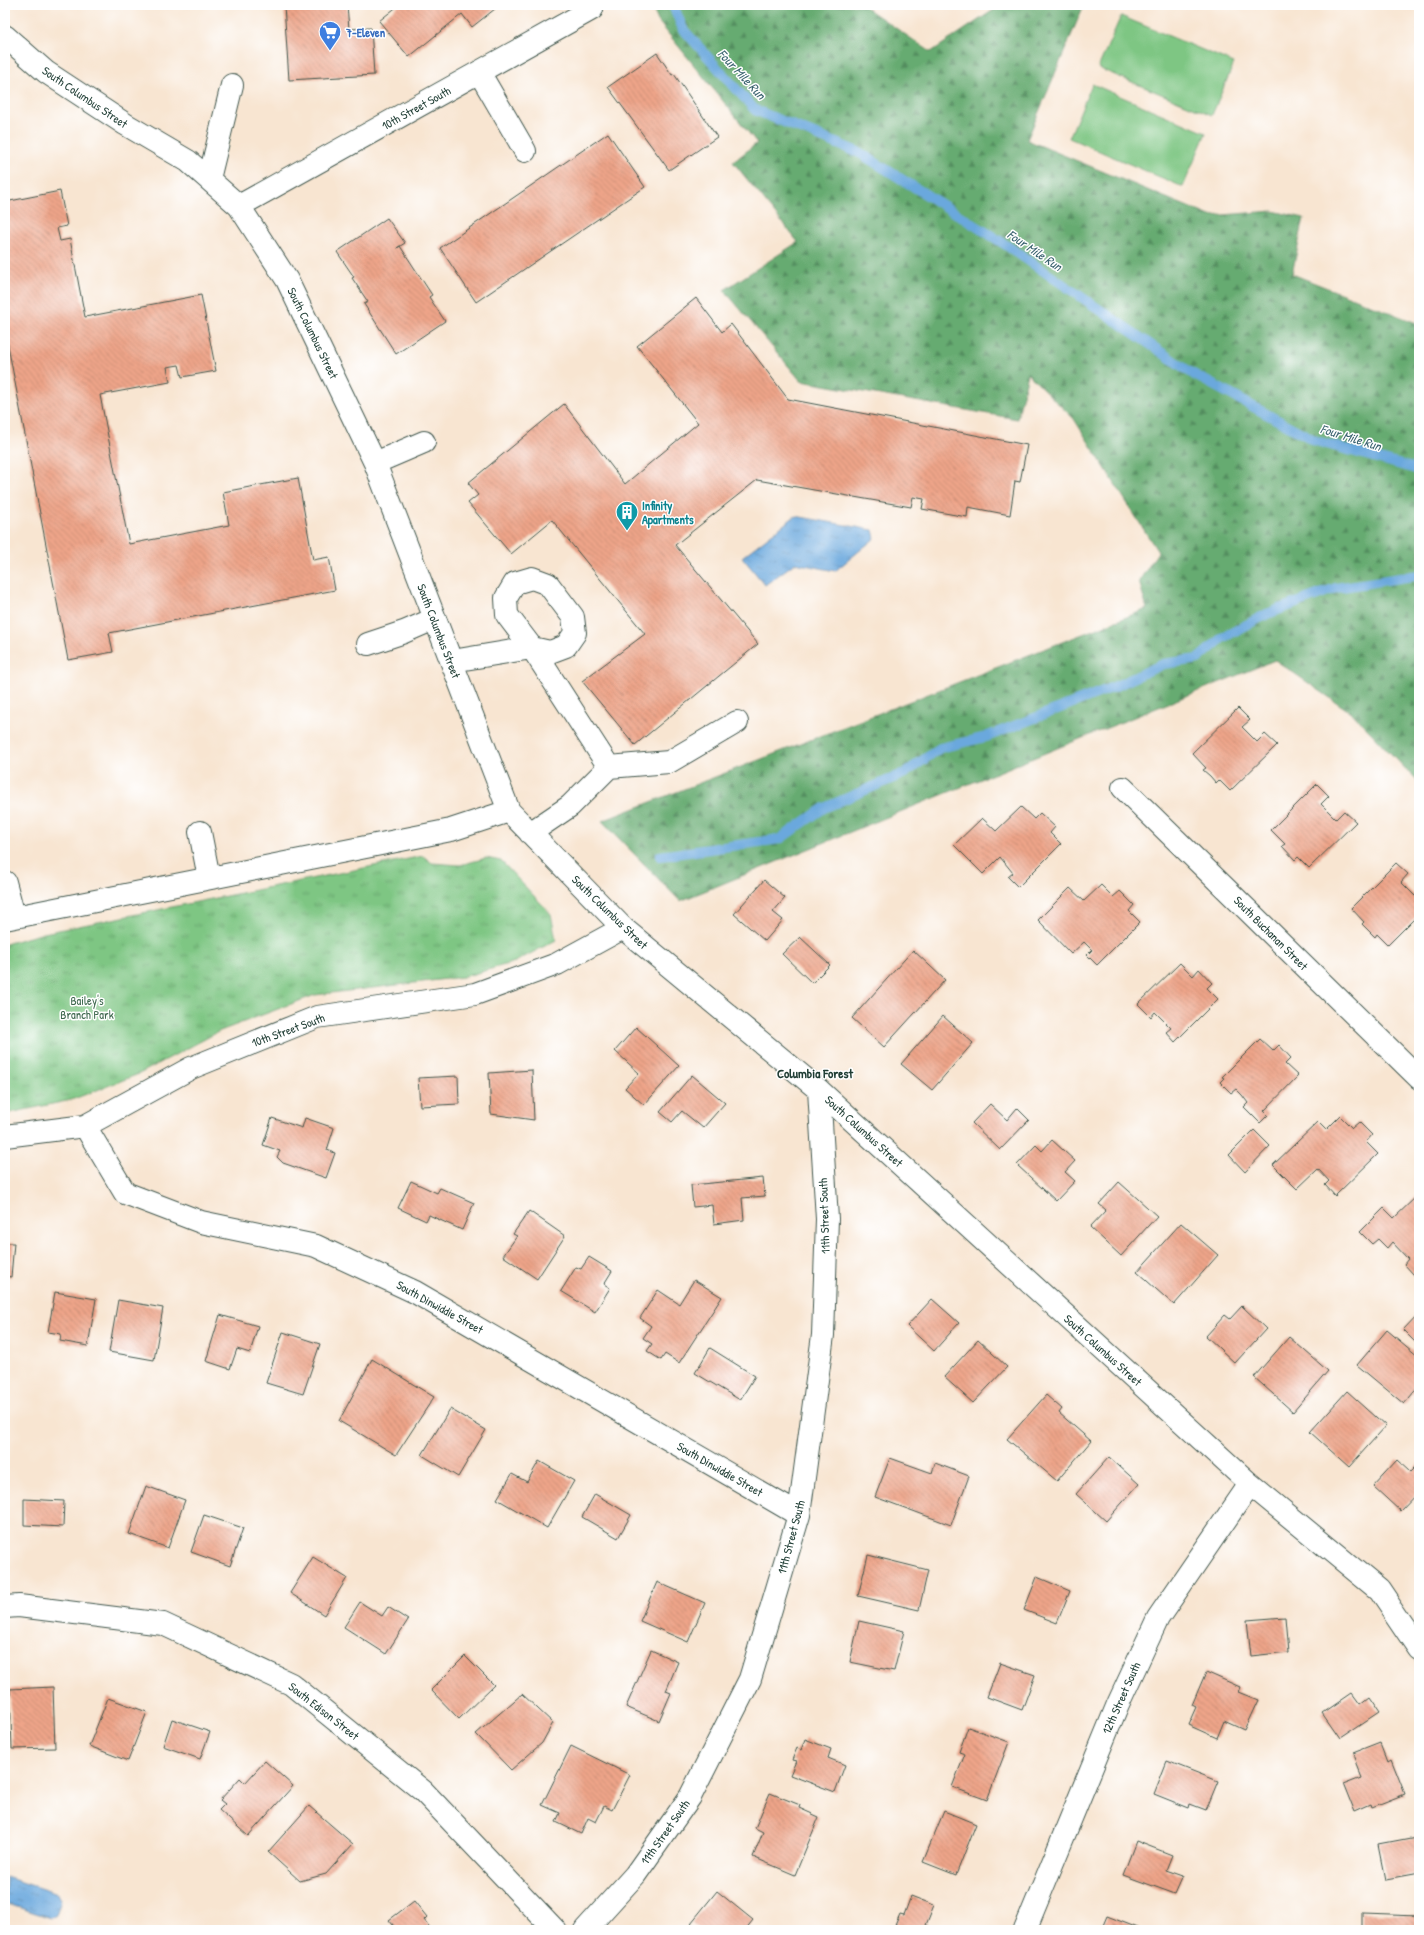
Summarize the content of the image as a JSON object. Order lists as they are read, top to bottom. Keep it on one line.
{"streets":{"street":["South Columbus Street","10th Street South","South Buchanan Street","11th Street South","South Dinwiddie Street","12th Street South","South Edison Street"]},"crossings":[["South Columbus Street","10th Street South"],["South Columbus Street","11th Street South"],["South Columbus Street","12th Street South"],["10th Street South","South Dinwiddie Street"],["11th Street South","South Dinwiddie Street"]],"districts":["Columbia Forest"],"water":["Four Mile Run"],"parks":["Bailey's Branch Park"],"places":{"supermarket":["7-Eleven"],"building":["Infinity Apartments"]}}
